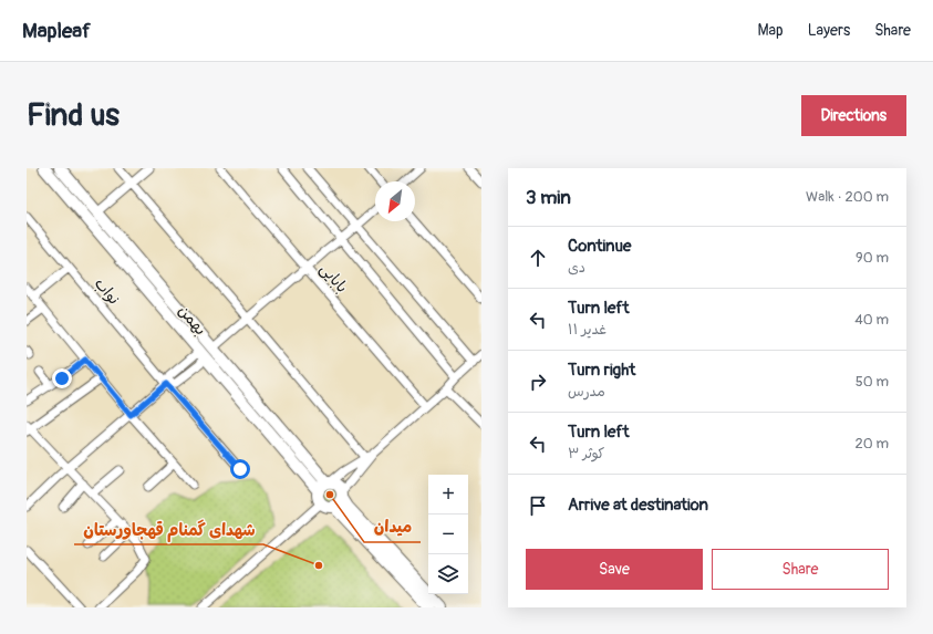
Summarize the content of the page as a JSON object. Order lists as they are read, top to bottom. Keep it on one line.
{"streets":{"street":["بابایی","نواب","بهمن"]},"places":["میدان","شهدای گمنام قهجاورستان"],"north":"bottom left","page":{"header":"Mapleaf","nav":["Map","Layers","Share"],"buttons":["Directions",["Save","Share"]],"title":"Find us","heading":["3 min","Walk · 200 m"],"list":[["Continue","دی","90 m"],["Turn left","غدیر ۱۱","40 m"],["Turn right","مدرس","50 m"],["Turn left","کوثر ۳","20 m"],"Arrive at destination"],"map_buttons":["+","−"]}}
